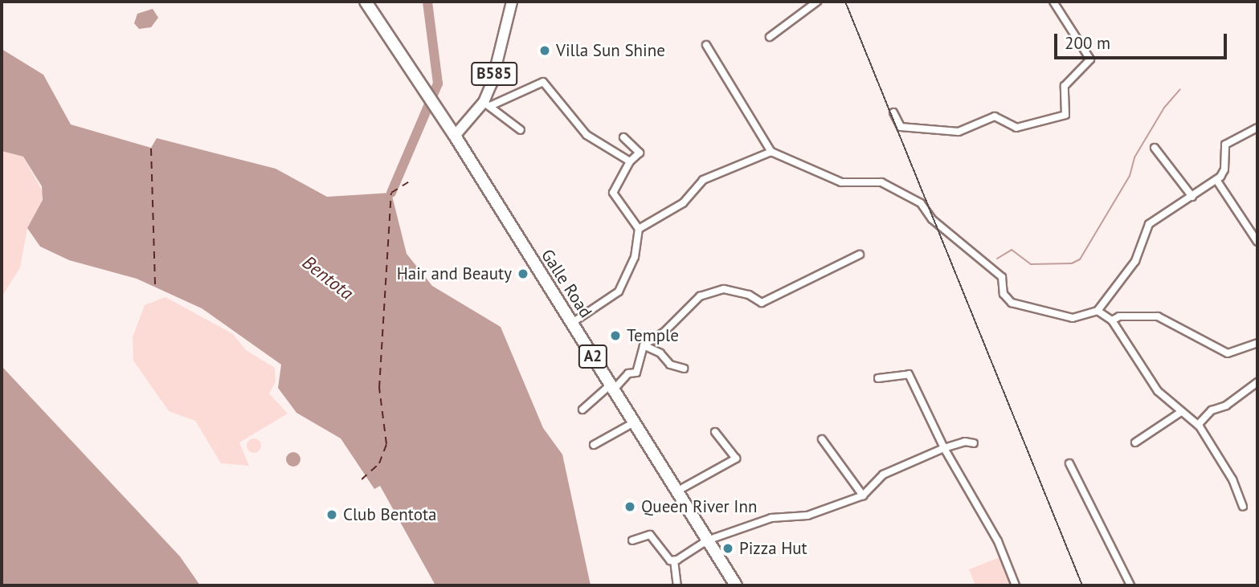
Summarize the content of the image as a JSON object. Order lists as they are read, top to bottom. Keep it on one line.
{"streets":{"highway":["Galle Road","A2"],"main road":["B585"]},"crossings":[["B585","Galle Road"]],"water":["Bentota"],"places":["Villa Sun Shine","Hair and Beauty","Temple","Queen River Inn","Club Bentota","Pizza Hut"],"scale_bar":"200 m"}
